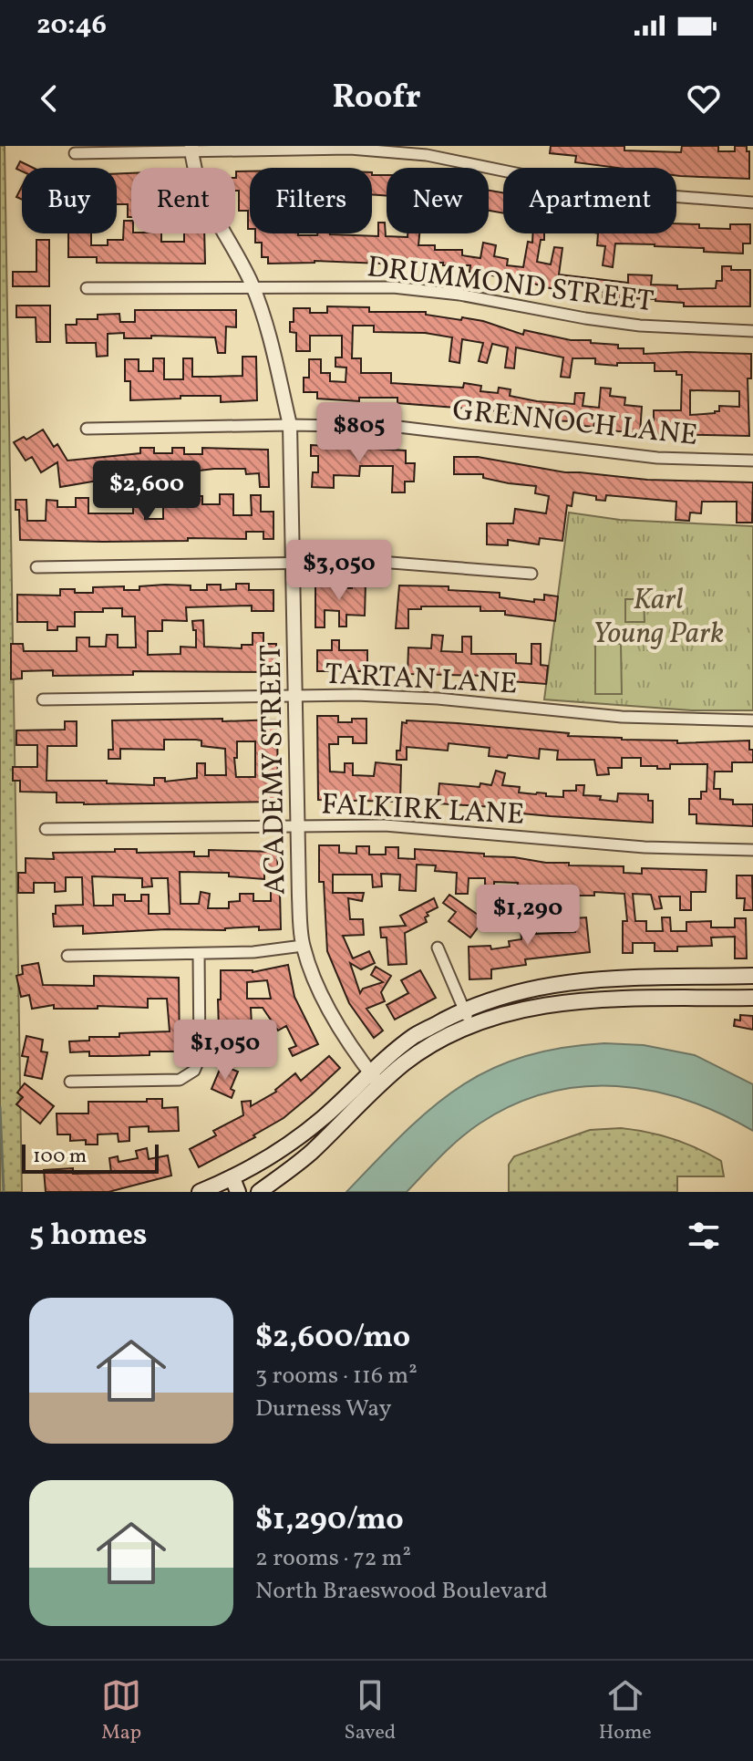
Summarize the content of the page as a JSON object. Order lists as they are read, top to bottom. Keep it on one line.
{"streets":{"street":["DRUMMOND STREET","GRENNOCH LANE","TARTAN LANE","ACADEMY STREET","FALKIRK LANE"]},"crossings":[["DRUMMOND STREET","ACADEMY STREET"],["GRENNOCH LANE","ACADEMY STREET"],["TARTAN LANE","ACADEMY STREET"],["ACADEMY STREET","FALKIRK LANE"]],"parks":["Karl Young Park"],"scale_bar":"100 m","page":{"status":"20:46","header":"Roofr","chip":["Buy","Rent","Filters","New","Apartment"],"price":["$805","$2,600","$3,050","$1,290","$1,050"],"scale":"100 m","heading":"5 homes","list":[{"name":"$2,600/mo","note":"3 rooms · 116 m² · Durness Way"},{"name":"$1,290/mo","note":"2 rooms · 72 m² · North Braeswood Boulevard"}],"tabs":["Map","Saved","Home"]}}
